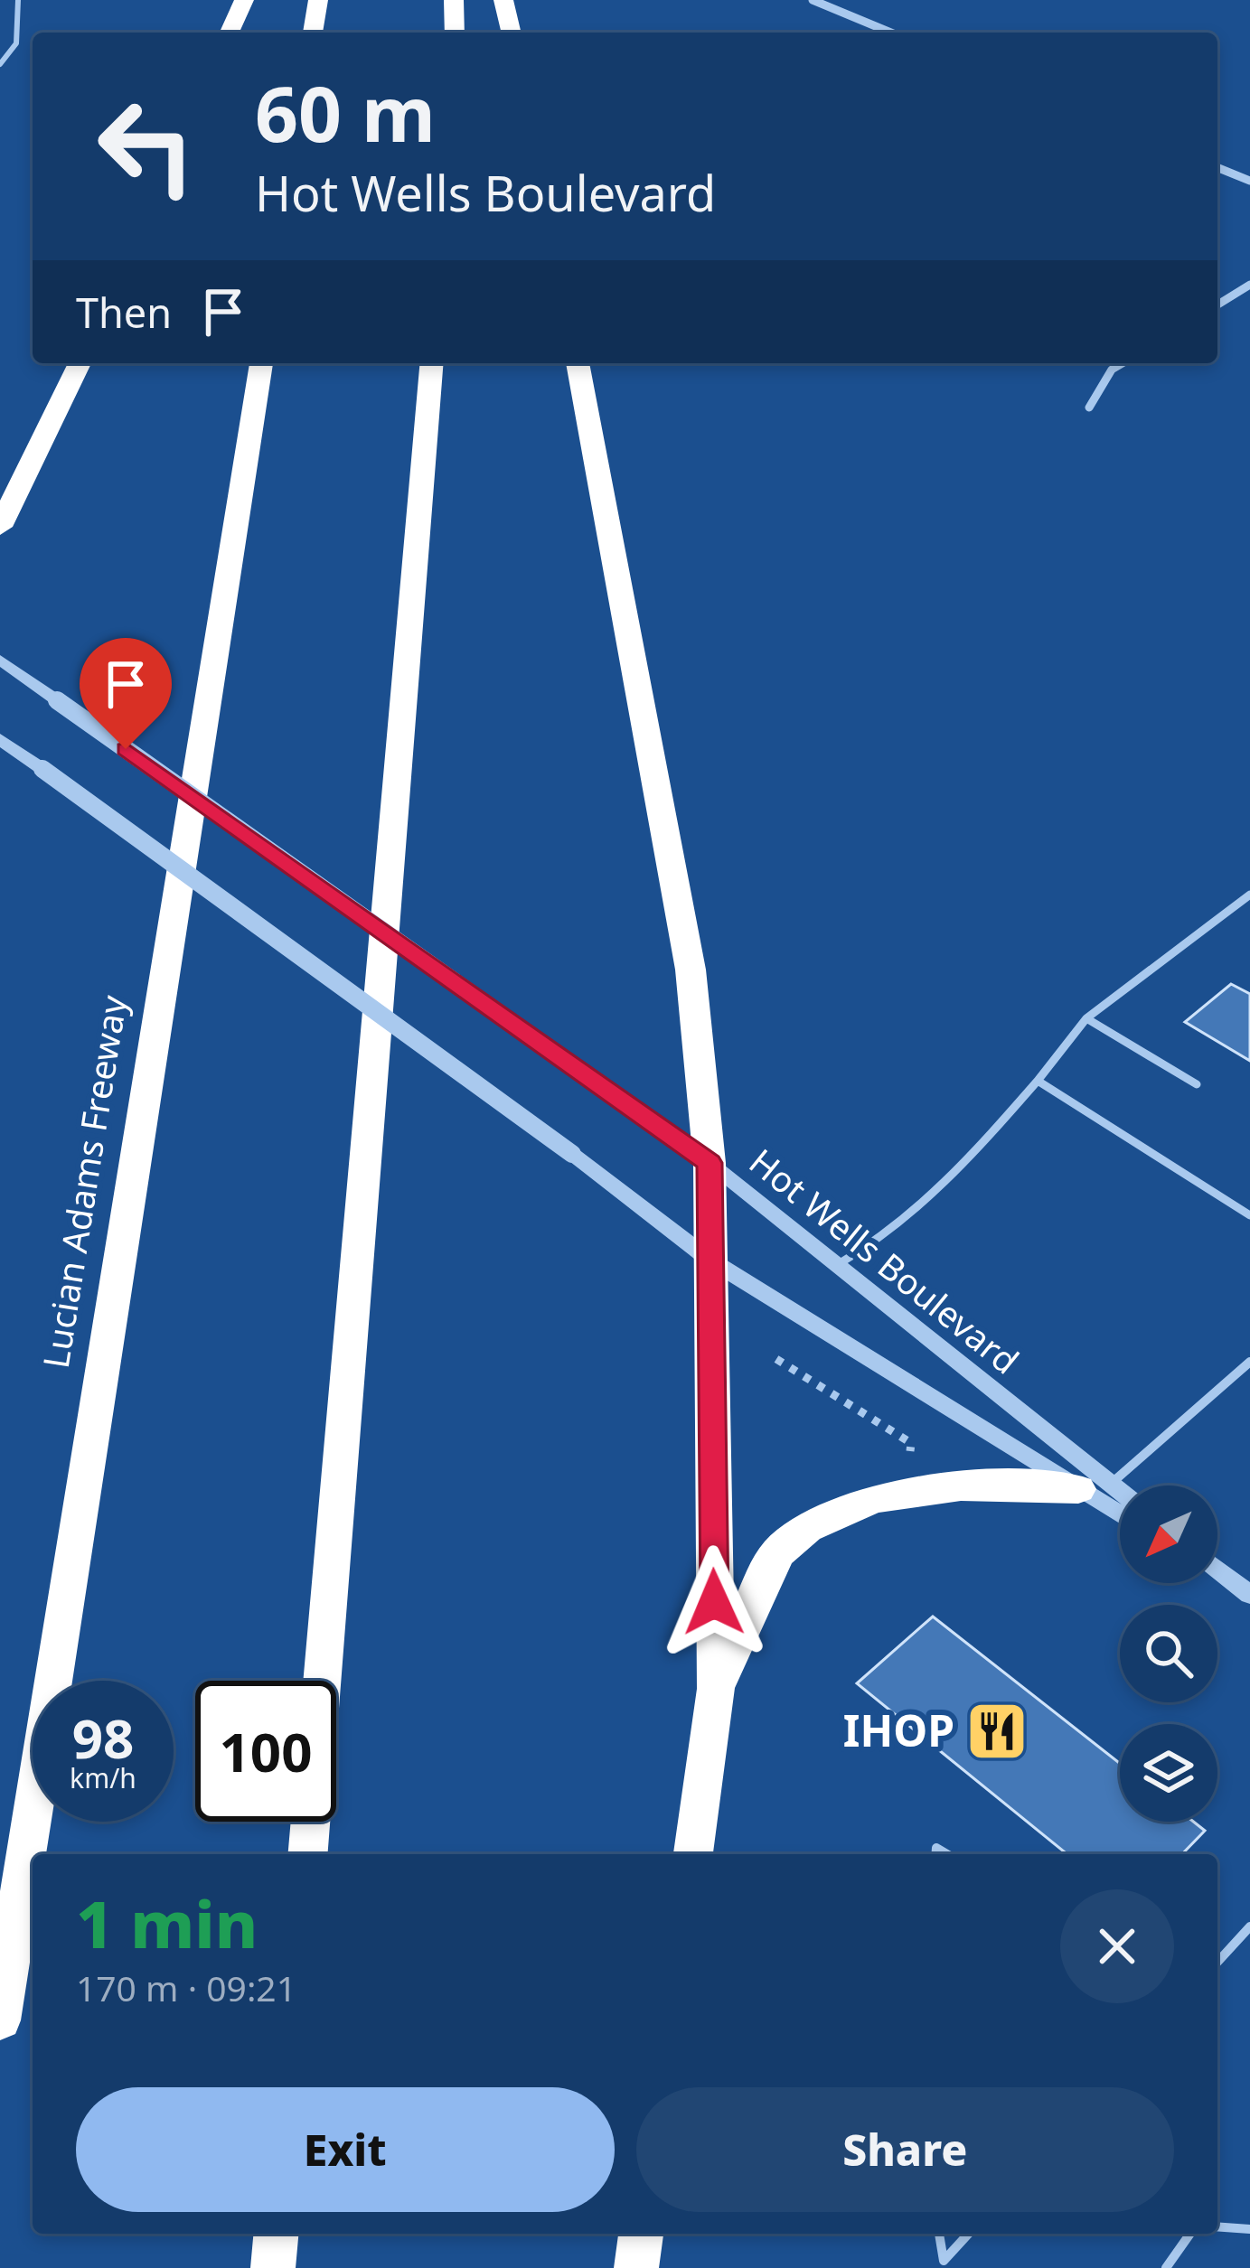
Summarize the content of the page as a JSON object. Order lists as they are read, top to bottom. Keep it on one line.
{"streets":{"highway":["Lucian Adams Freeway"],"street":["Hot Wells Boulevard"]},"places":{"restaurant":["IHOP"]},"north":"bottom left","page":{"turn":["60 m","Hot Wells Boulevard"],"then":"Then","speed":"98 km/h","limit":"100","heading":["1 min","170 m · 09:21"],"buttons":["Exit","Share"]}}
